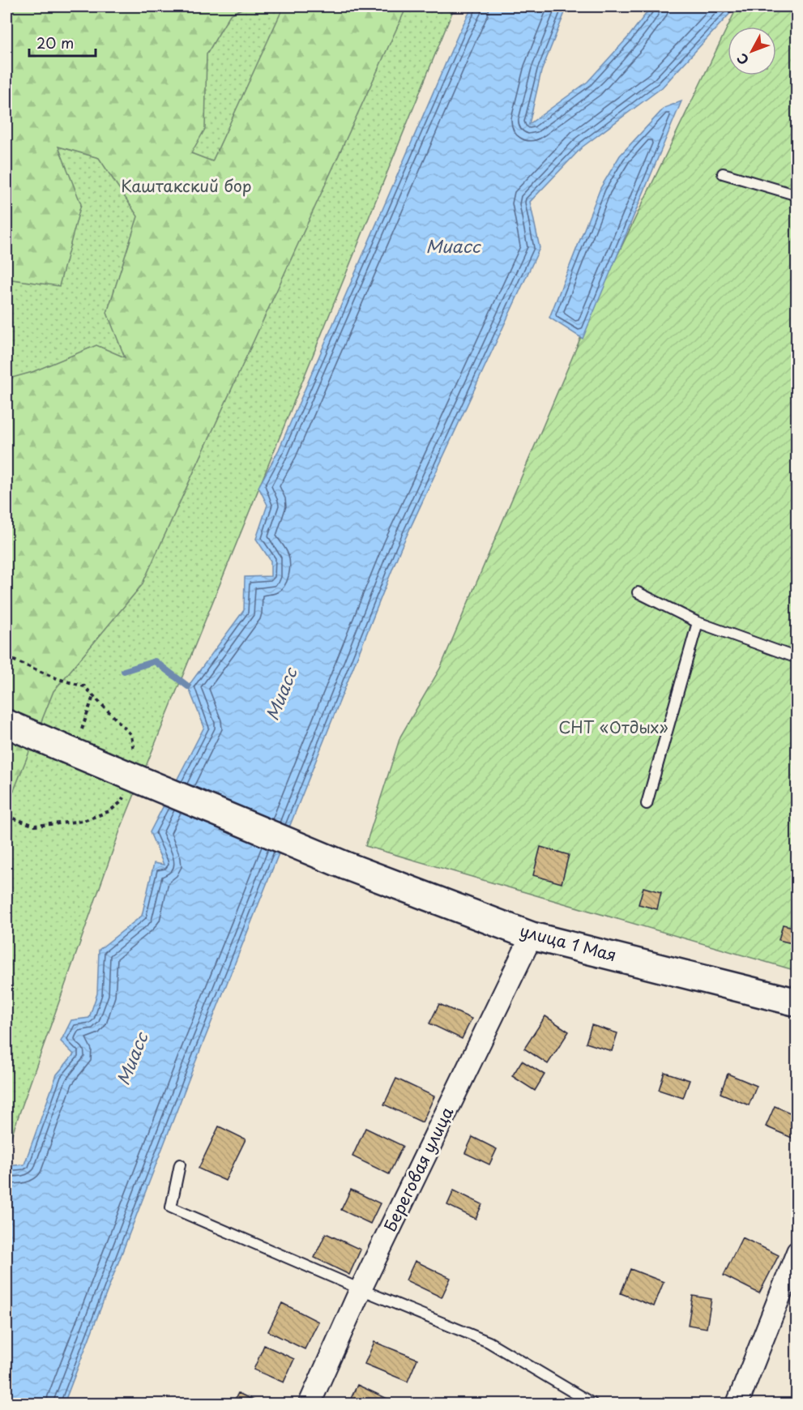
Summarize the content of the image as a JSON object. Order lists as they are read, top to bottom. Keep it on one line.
{"streets":{"main road":["улица 1 Мая"],"street":["Береговая улица"]},"crossings":[["улица 1 Мая","Береговая улица"]],"water":["Миасс"],"parks":["Каштакский бор","СНТ «Отдых»"],"scale_bar":"20 m","north":"bottom left"}
